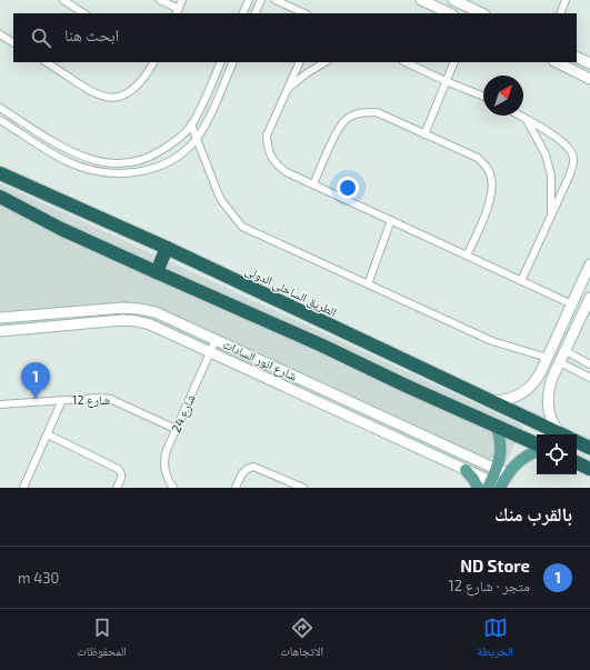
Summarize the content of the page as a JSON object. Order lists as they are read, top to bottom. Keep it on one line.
{"streets":{"highway":["الطريق الساحلى الدولى"],"main road":["شارع انور السادات"],"street":["شارع 12","شارع 24"]},"crossings":[["شارع انور السادات","شارع 24"],["شارع 12","شارع 24"]],"north":"top right","page":{"search":"ابحث هنا","pins":"1","heading":"بالقرب منك","list":[{"mark":"1","name":"ND Store","note":"متجر · شارع 12","value":"430 m"}],"nav":["الخريطة","الاتجاهات","المحفوظات"]}}
